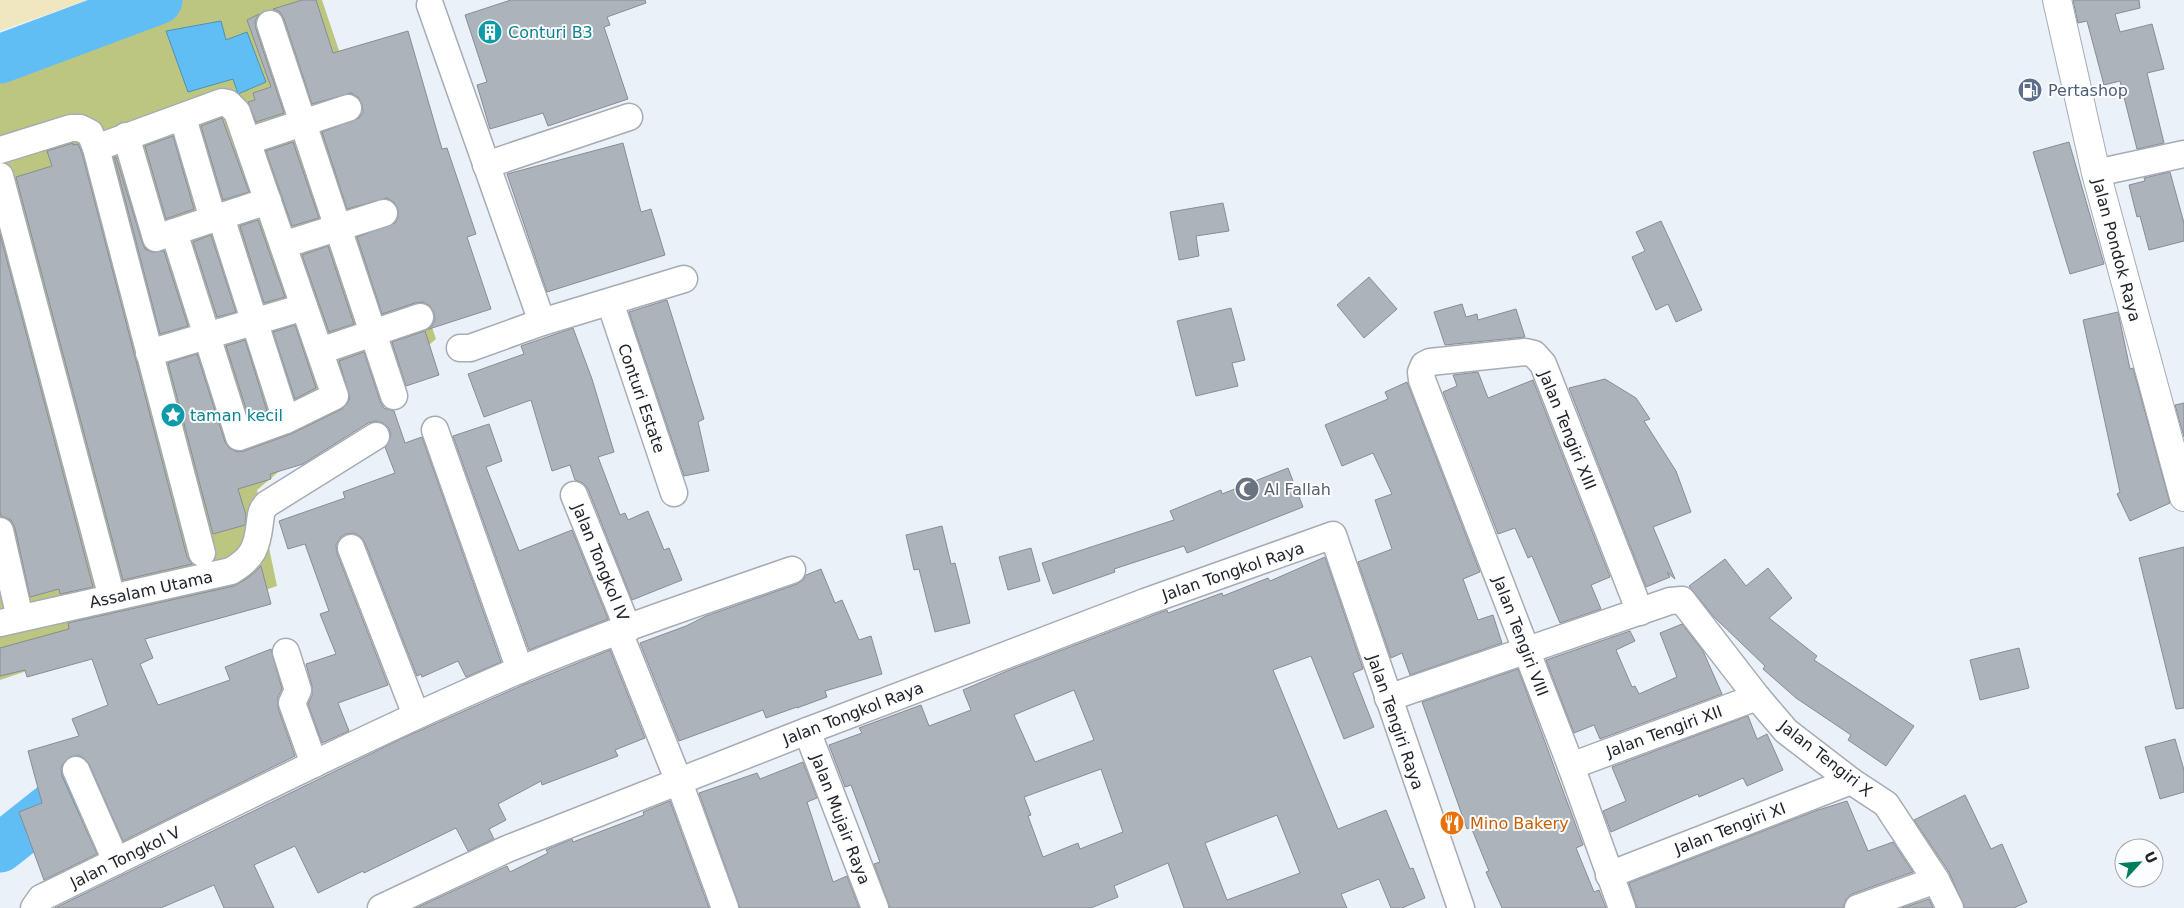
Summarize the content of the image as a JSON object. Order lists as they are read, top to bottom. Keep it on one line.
{"streets":{"street":["Jalan Pondok Raya","Conturi Estate","Jalan Tengiri XIII","Jalan Tongkol IV","Jalan Tongkol Raya","Assalam Utama","Jalan Tengiri VIII","Jalan Tengiri Raya","Jalan Tengiri XII","Jalan Tengiri X","Jalan Mujair Raya","Jalan Tengiri XI","Jalan Tongkol V"]},"crossings":[["Jalan Tengiri XIII","Jalan Tengiri VIII"],["Jalan Tengiri XIII","Jalan Tengiri X"],["Jalan Tongkol IV","Jalan Tongkol Raya"],["Jalan Tongkol IV","Jalan Tongkol V"],["Jalan Tongkol Raya","Jalan Tengiri Raya"],["Jalan Tongkol Raya","Jalan Mujair Raya"],["Jalan Tengiri VIII","Jalan Tengiri XII"],["Jalan Tengiri VIII","Jalan Tengiri XI"],["Jalan Tengiri XII","Jalan Tengiri X"],["Jalan Tengiri X","Jalan Tengiri XI"]],"places":{"building":["Conturi B3"],"fuel station":["Pertashop"],"place":["taman kecil"],"mosque":["Al Fallah"],"restaurant":["Mino Bakery"]},"north":"top right"}
